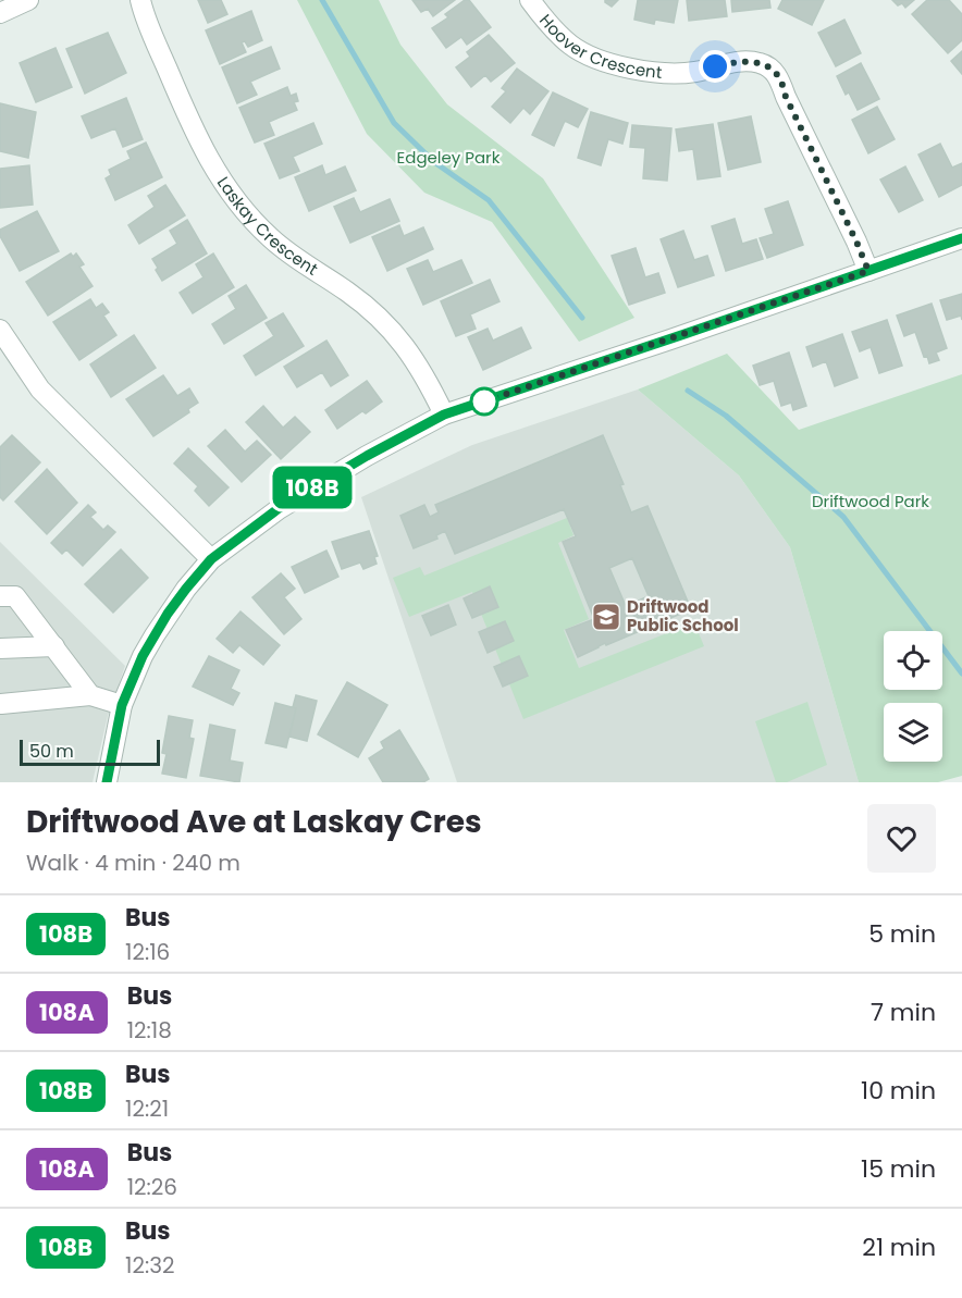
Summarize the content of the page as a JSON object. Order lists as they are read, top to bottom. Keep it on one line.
{"streets":{"street":["Hoover Crescent","Laskay Crescent"]},"parks":["Edgeley Park","Driftwood Park"],"places":{"school or university":["Driftwood Public School"]},"lines":["bus line 108B"],"scale_bar":"50 m","page":{"on_map":"108B","scale":"50 m","heading":["Driftwood Ave at Laskay Cres","Walk · 4 min · 240 m"],"list":[{"mark":"108B","name":"Bus","note":"12:16","value":"5 min"},{"mark":"108A","name":"Bus","note":"12:18","value":"7 min"},{"mark":"108B","name":"Bus","note":"12:21","value":"10 min"},{"mark":"108A","name":"Bus","note":"12:26","value":"15 min"},{"mark":"108B","name":"Bus","note":"12:32","value":"21 min"}]}}
